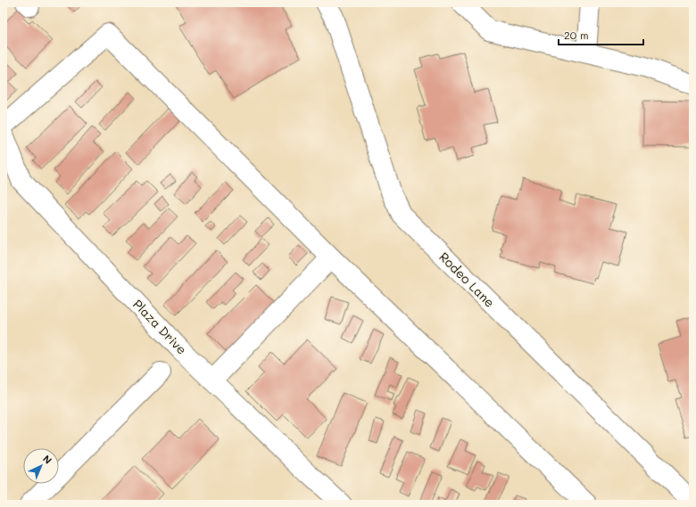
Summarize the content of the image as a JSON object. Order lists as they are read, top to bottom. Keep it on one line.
{"streets":{"street":["Rodeo Lane","Plaza Drive"]},"scale_bar":"20 m","north":"top right"}
